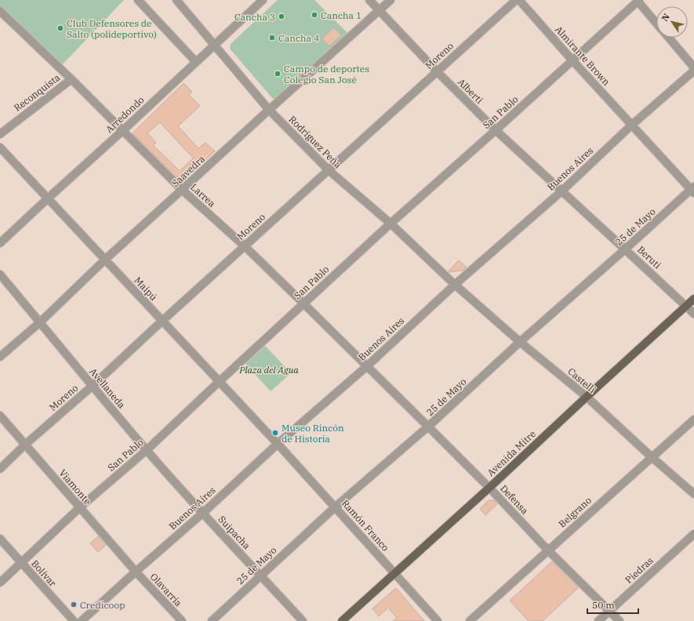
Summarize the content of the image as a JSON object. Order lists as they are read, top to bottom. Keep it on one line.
{"streets":{"main road":["Avenida Mitre"],"street":["Moreno","Almirante Brown","Alberti","Reconquista","San Pablo","Arredondo","Rodríguez Peña","Buenos Aires","Saavedra","Larrea","25 de Mayo","Beruti","Maipú","Castelli","Avellaneda","Viamonte","Defensa","Belgrano","Ramón Franco","Suipacha","Piedras","Bolívar","Olavarría"]},"crossings":[["Moreno","Alberti"],["Moreno","Rodríguez Peña"],["Moreno","Larrea"],["Moreno","Maipú"],["Moreno","Avellaneda"],["Moreno","Viamonte"],["Almirante Brown","San Pablo"],["Almirante Brown","Buenos Aires"],["Almirante Brown","25 de Mayo"],["Alberti","San Pablo"],["Alberti","Buenos Aires"],["Alberti","Saavedra"],["Alberti","Beruti"],["Reconquista","Larrea"],["San Pablo","Rodríguez Peña"],["San Pablo","Larrea"],["San Pablo","Maipú"],["San Pablo","Avellaneda"],["San Pablo","Viamonte"],["San Pablo","Bolívar"],["Arredondo","Rodríguez Peña"],["Arredondo","Larrea"],["Arredondo","Maipú"],["Rodríguez Peña","Buenos Aires"],["Rodríguez Peña","Saavedra"],["Rodríguez Peña","Castelli"],["Buenos Aires","Larrea"],["Buenos Aires","Beruti"],["Buenos Aires","Maipú"],["Buenos Aires","Castelli"],["Buenos Aires","Avellaneda"],["Buenos Aires","Viamonte"],["Buenos Aires","Defensa"],["Buenos Aires","Ramón Franco"],["Buenos Aires","Suipacha"],["Buenos Aires","Olavarría"],["Saavedra","Larrea"],["Saavedra","Maipú"],["Saavedra","Avellaneda"],["Larrea","Defensa"],["25 de Mayo","Beruti"],["25 de Mayo","Castelli"],["25 de Mayo","Defensa"],["25 de Mayo","Ramón Franco"],["25 de Mayo","Suipacha"],["Beruti","Avenida Mitre"],["Maipú","Ramón Franco"],["Castelli","Avenida Mitre"],["Castelli","Belgrano"],["Avellaneda","Suipacha"],["Avenida Mitre","Defensa"],["Avenida Mitre","Ramón Franco"],["Viamonte","Olavarría"],["Defensa","Belgrano"],["Defensa","Piedras"]],"parks":["Plaza del Agua"],"places":["Cancha 1","Cancha 3","Club Defensores de Salto (polideportivo)","Cancha 4","Campo de deportes Colegio San José","Museo Rincón de Historia","Credicoop"],"scale_bar":"50 m","north":"top left"}
